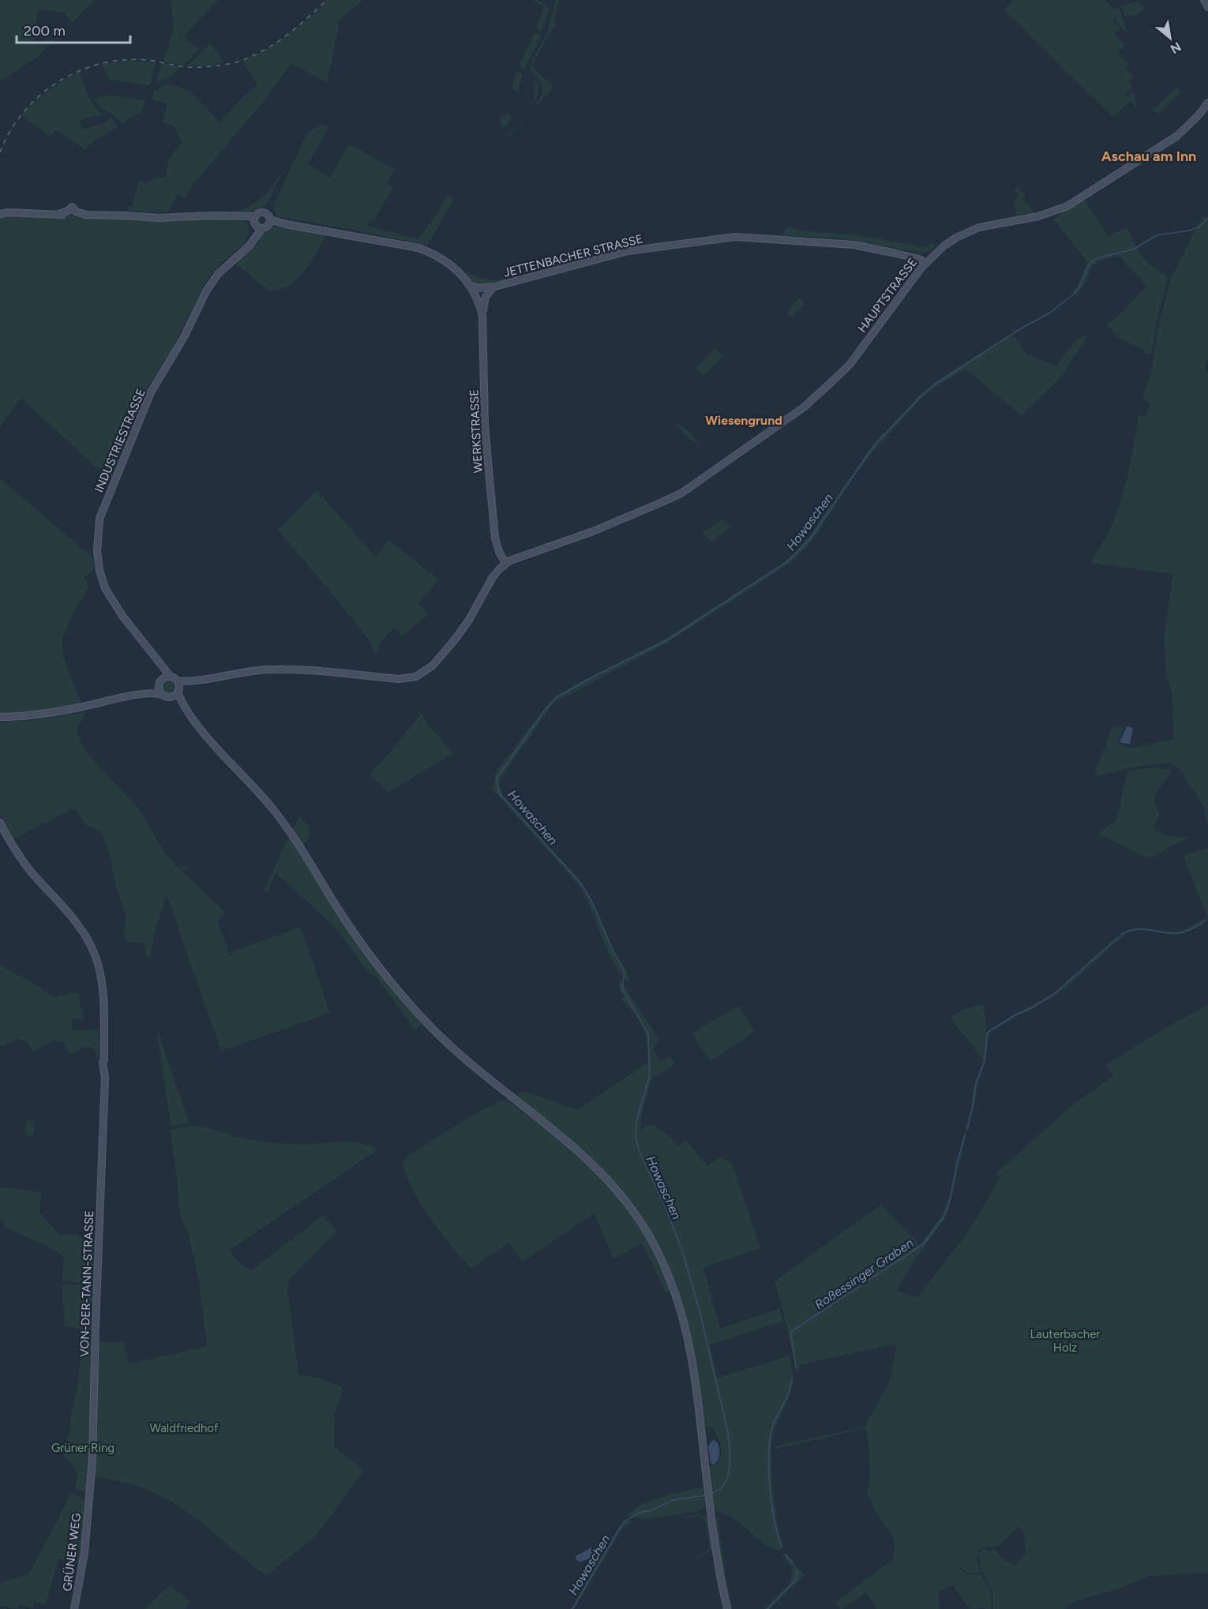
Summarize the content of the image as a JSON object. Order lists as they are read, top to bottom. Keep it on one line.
{"streets":{"street":["JETTENBACHER STRASSE","HAUPTSTRASSE","WERKSTRASSE","INDUSTRIESTRASSE","VON-DER-TANN-STRASSE","GRÜNER WEG"]},"crossings":[["JETTENBACHER STRASSE","HAUPTSTRASSE"],["JETTENBACHER STRASSE","WERKSTRASSE"],["HAUPTSTRASSE","WERKSTRASSE"],["VON-DER-TANN-STRASSE","GRÜNER WEG"]],"districts":["Aschau am Inn","Wiesengrund"],"water":["Howaschen","Roßessinger Graben"],"parks":["Lauterbacher Holz","Waldfriedhof","Grüner Ring"],"scale_bar":"200 m","north":"bottom right"}
